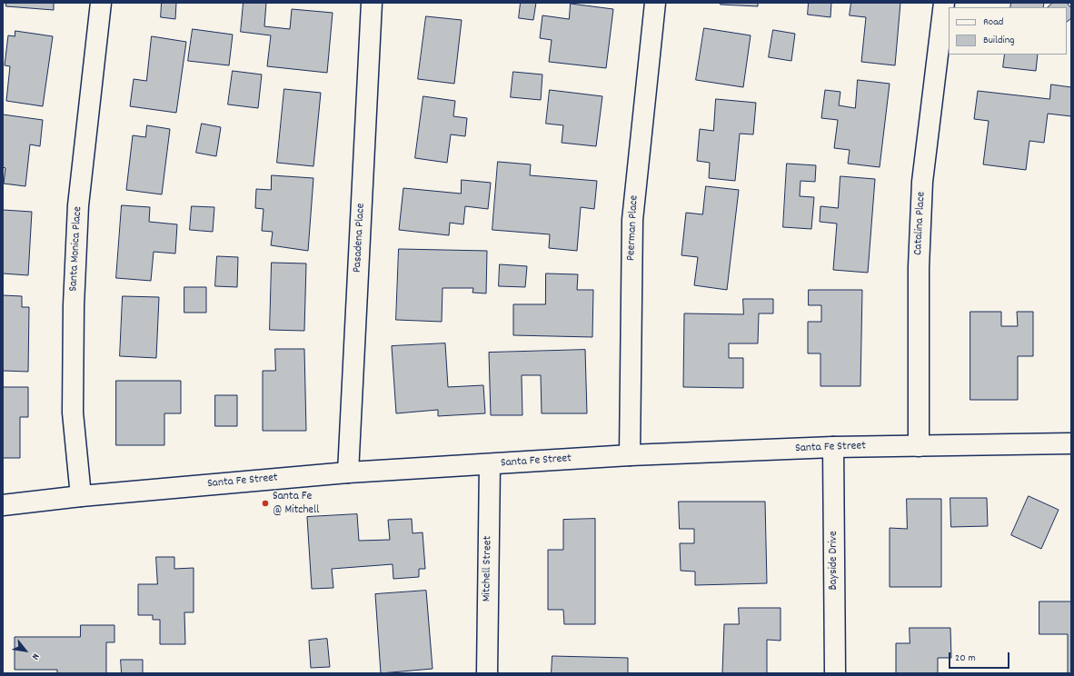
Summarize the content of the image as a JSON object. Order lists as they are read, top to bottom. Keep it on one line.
{"streets":{"street":["Catalina Place","Peerman Place","Pasadena Place","Santa Monica Place","Santa Fe Street","Bayside Drive","Mitchell Street"]},"crossings":[["Catalina Place","Santa Fe Street"],["Peerman Place","Santa Fe Street"],["Pasadena Place","Santa Fe Street"],["Santa Monica Place","Santa Fe Street"],["Santa Fe Street","Bayside Drive"],["Santa Fe Street","Mitchell Street"]],"places":["Santa Fe @ Mitchell"],"legend":["Road","Building"],"scale_bar":"20 m","north":"bottom right"}
